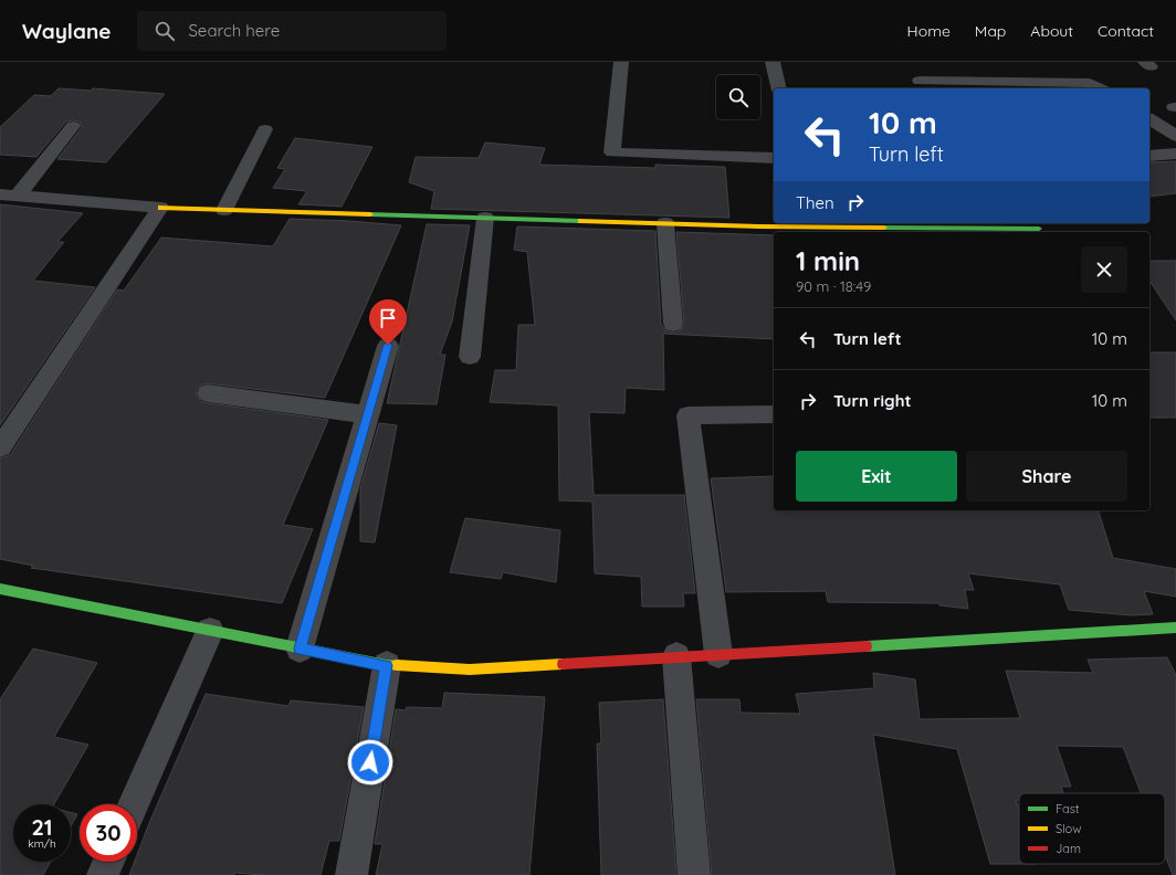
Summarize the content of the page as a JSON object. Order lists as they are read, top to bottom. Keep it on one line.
{"legend":["Fast","Slow","Jam"],"page":{"header":"Waylane","search":"Search here","nav":["Home","Map","About","Contact"],"turn":["10 m","Turn left"],"then":"Then","heading":["1 min","90 m · 18:49"],"list":[{"name":"Turn left","value":"10 m"},{"name":"Turn right","value":"10 m"}],"buttons":["Exit","Share"],"speed":"21 km/h","limit":"30"}}
